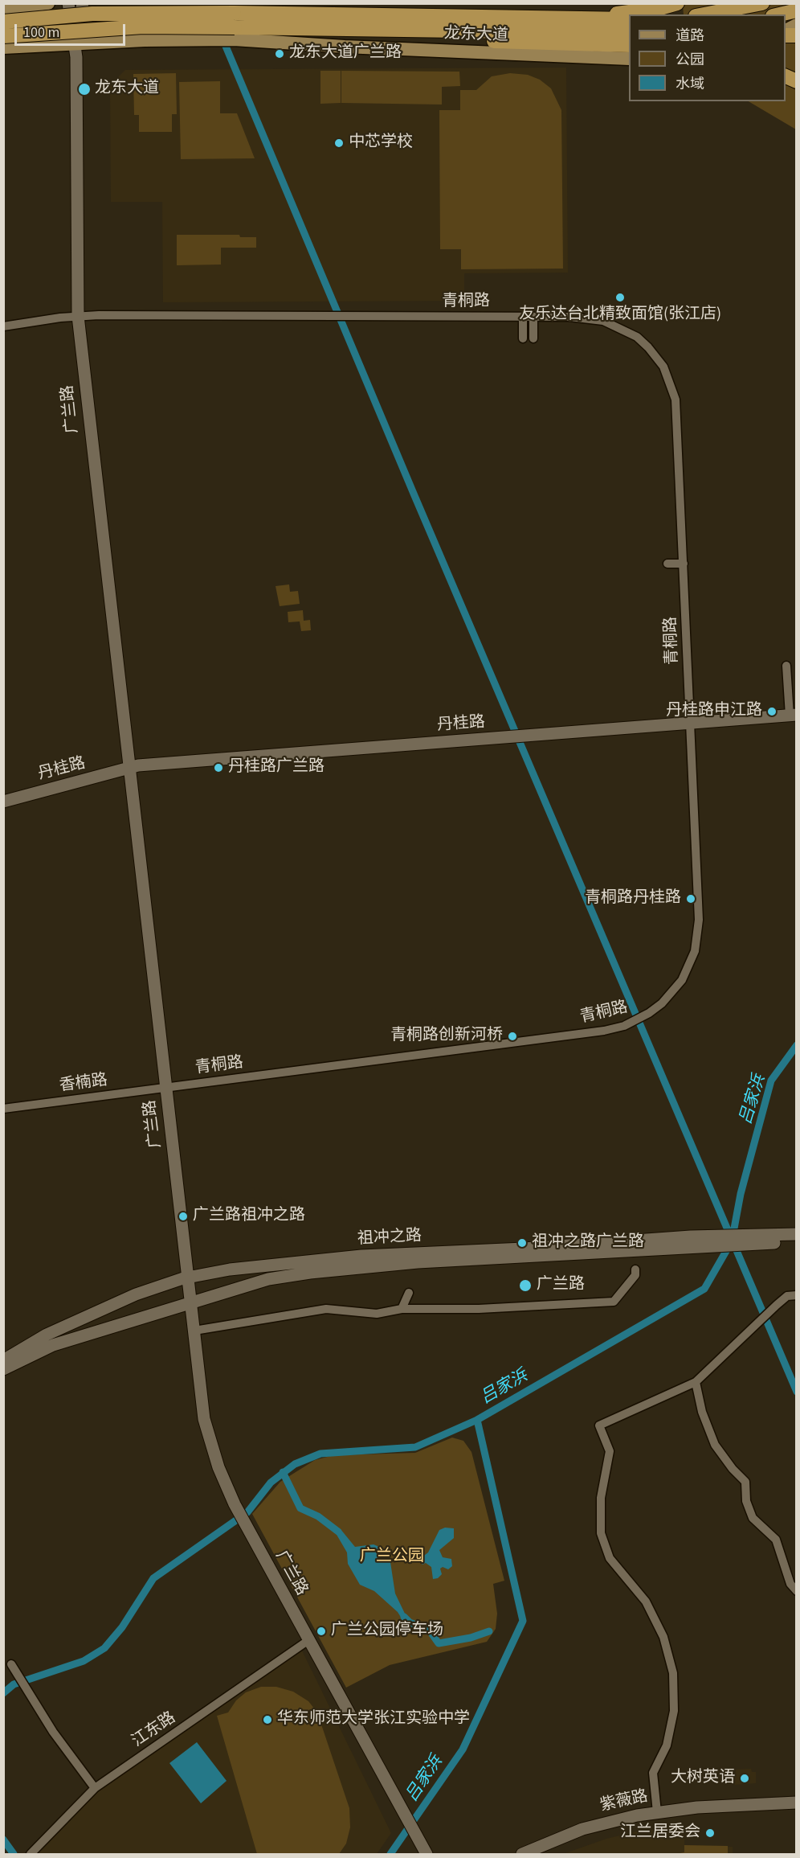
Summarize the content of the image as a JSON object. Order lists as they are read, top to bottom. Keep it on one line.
{"streets":{"main road":["龙东大道"],"street":["青桐路","广兰路","丹桂路","香楠路","祖冲之路","江东路","紫薇路"]},"crossings":[["龙东大道","广兰路"],["青桐路","广兰路"],["青桐路","丹桂路"],["青桐路","香楠路"],["广兰路","丹桂路"],["广兰路","香楠路"],["广兰路","祖冲之路"],["广兰路","江东路"]],"water":["吕家浜"],"parks":["广兰公园"],"places":["龙东大道广兰路","龙东大道","中芯学校","友乐达台北精致面馆(张江店)","丹桂路申江路","丹桂路广兰路","青桐路丹桂路","青桐路创新河桥","广兰路祖冲之路","祖冲之路广兰路","广兰路","广兰公园停车场","华东师范大学张江实验中学","大树英语","江兰居委会"],"legend":["道路","公园","水域"],"scale_bar":"100 m"}
